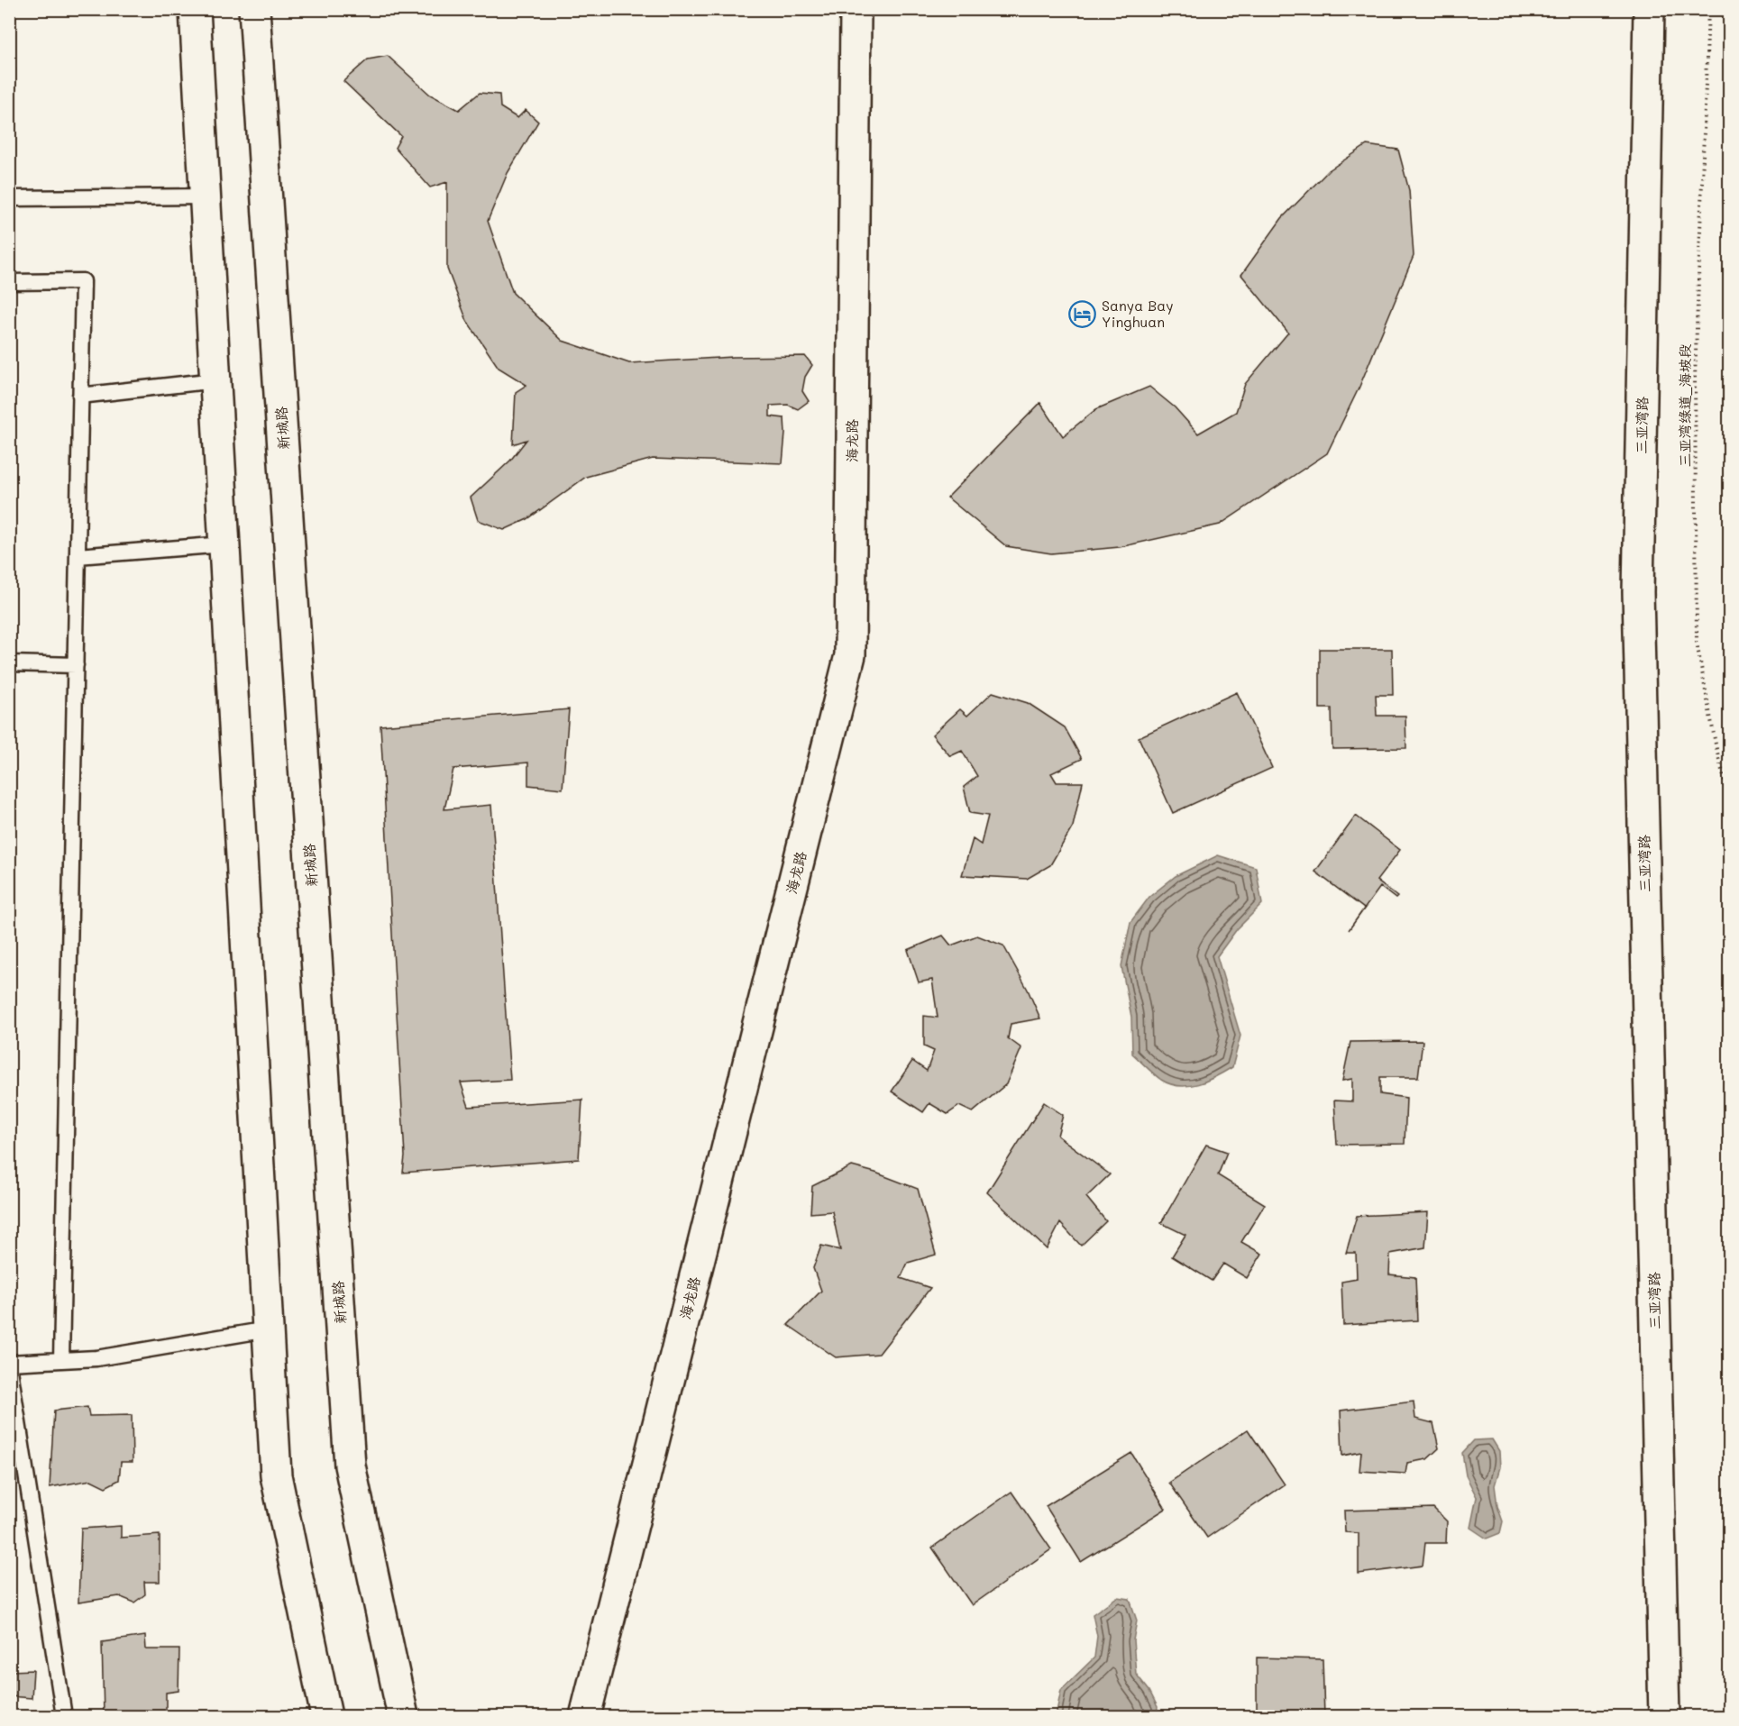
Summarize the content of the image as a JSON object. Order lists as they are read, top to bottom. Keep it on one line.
{"streets":{"main road":["三亚湾路","新城路","海龙路"],"path":["三亚湾绿道_海坡段"]},"places":{"hotel":["Sanya Bay Yinghuan"]}}
